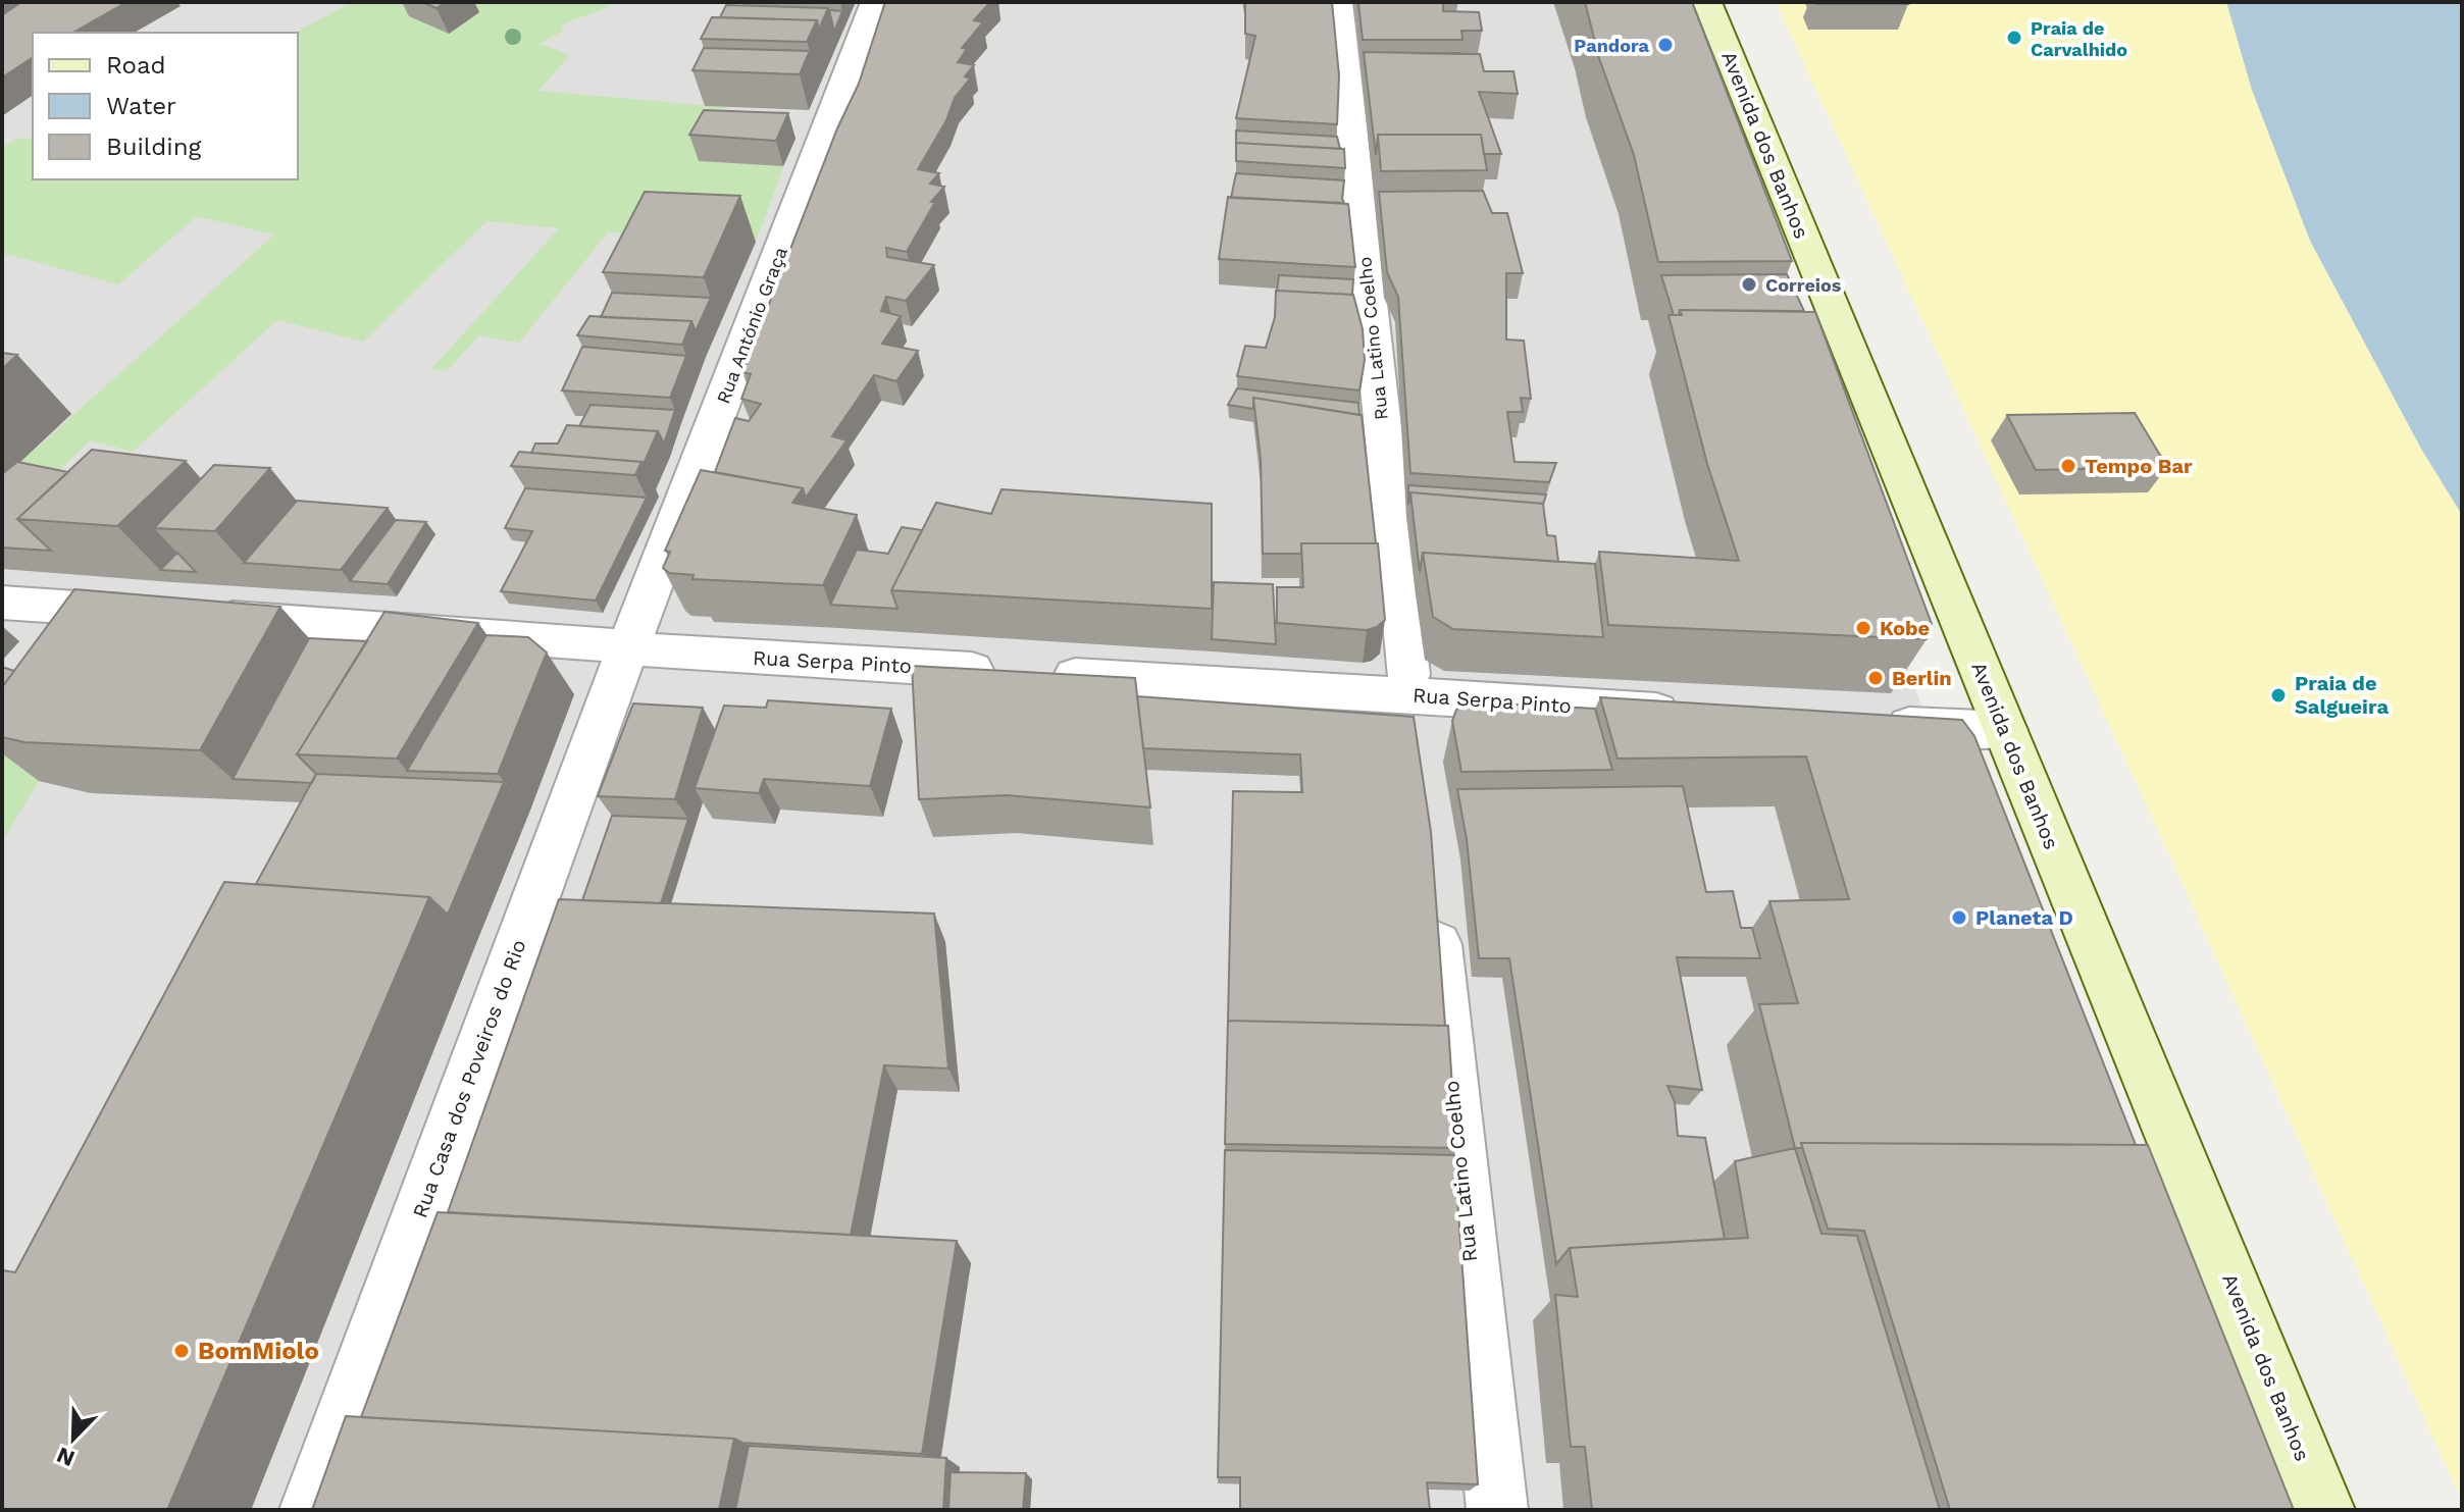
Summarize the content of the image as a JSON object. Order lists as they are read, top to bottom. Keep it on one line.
{"streets":{"main road":["Avenida dos Banhos"],"street":["Rua António Graça","Rua Latino Coelho","Rua Serpa Pinto","Rua Casa dos Poveiros do Rio"]},"crossings":[["Rua António Graça","Rua Serpa Pinto"],["Rua António Graça","Rua Casa dos Poveiros do Rio"],["Rua Serpa Pinto","Rua Casa dos Poveiros do Rio"]],"places":["Praia de Carvalhido","Pandora","Correios","Tempo Bar","Kobe","Berlin","Praia de Salgueira","Planeta D","BomMiolo"],"legend":["Road","Water","Building"],"north":"bottom left"}
